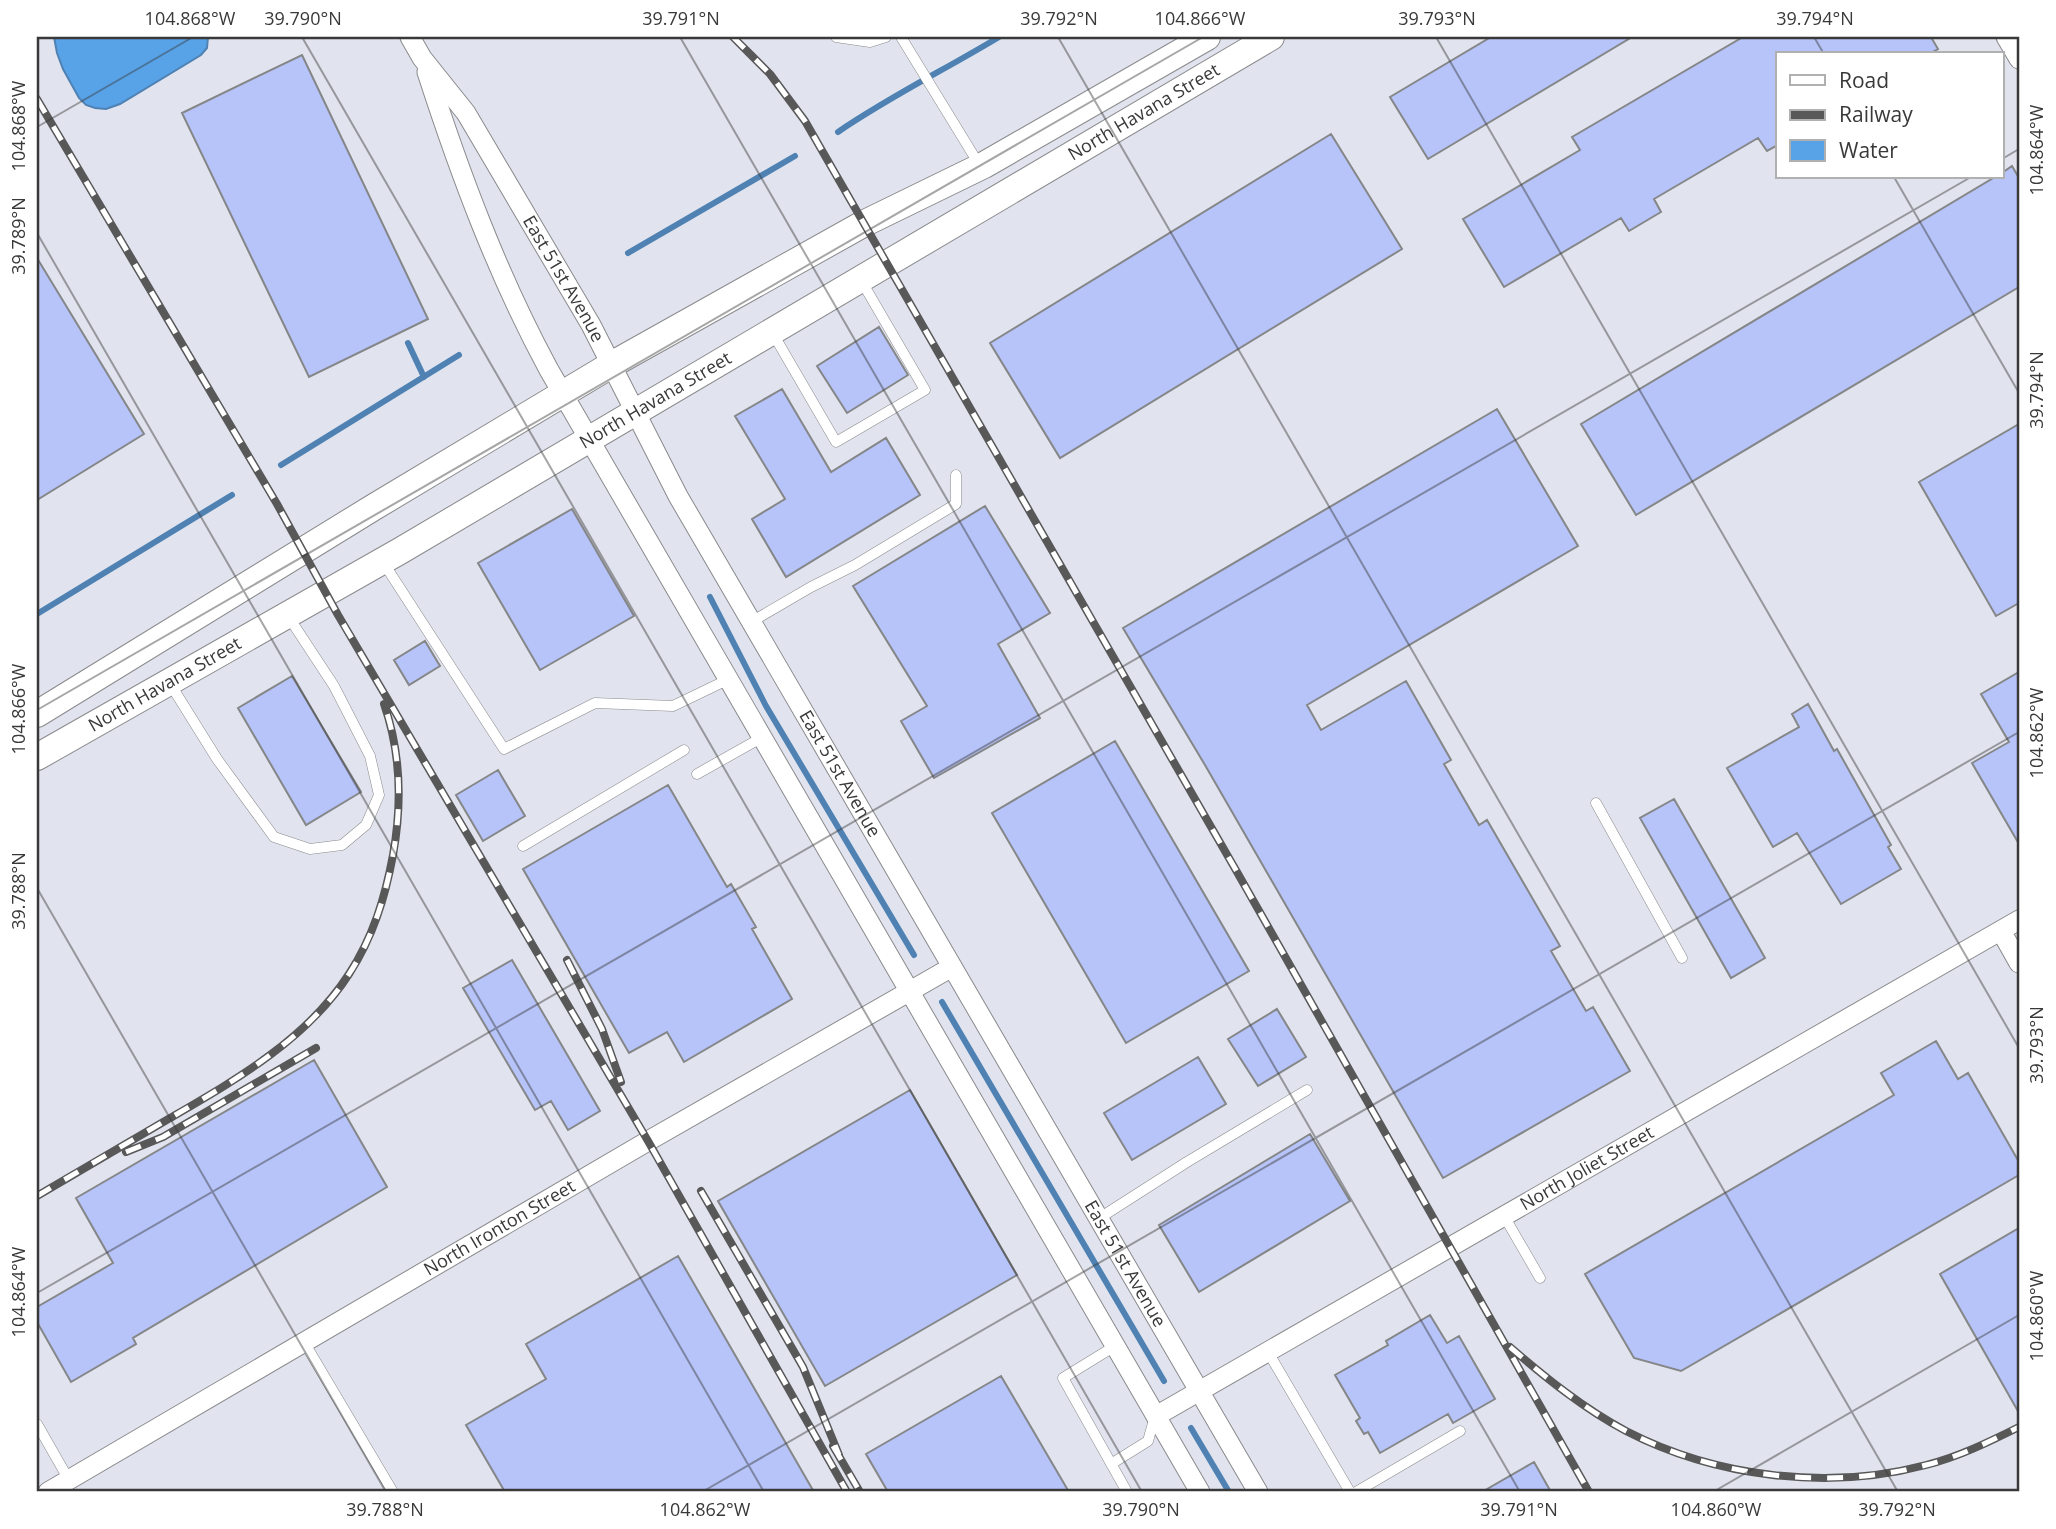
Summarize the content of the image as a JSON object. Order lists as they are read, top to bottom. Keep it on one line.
{"streets":{"main road":["North Havana Street"],"street":["East 51st Avenue","North Joliet Street","North Ironton Street"]},"crossings":[["North Havana Street","East 51st Avenue"],["East 51st Avenue","North Joliet Street"],["East 51st Avenue","North Ironton Street"]],"legend":["Road","Railway","Water"],"coordinates":["104.868°W","39.790°N","39.791°N","39.792°N","104.866°W","39.793°N","39.794°N","104.864°W","39.789°N","104.862°W","39.788°N","104.860°W"]}
